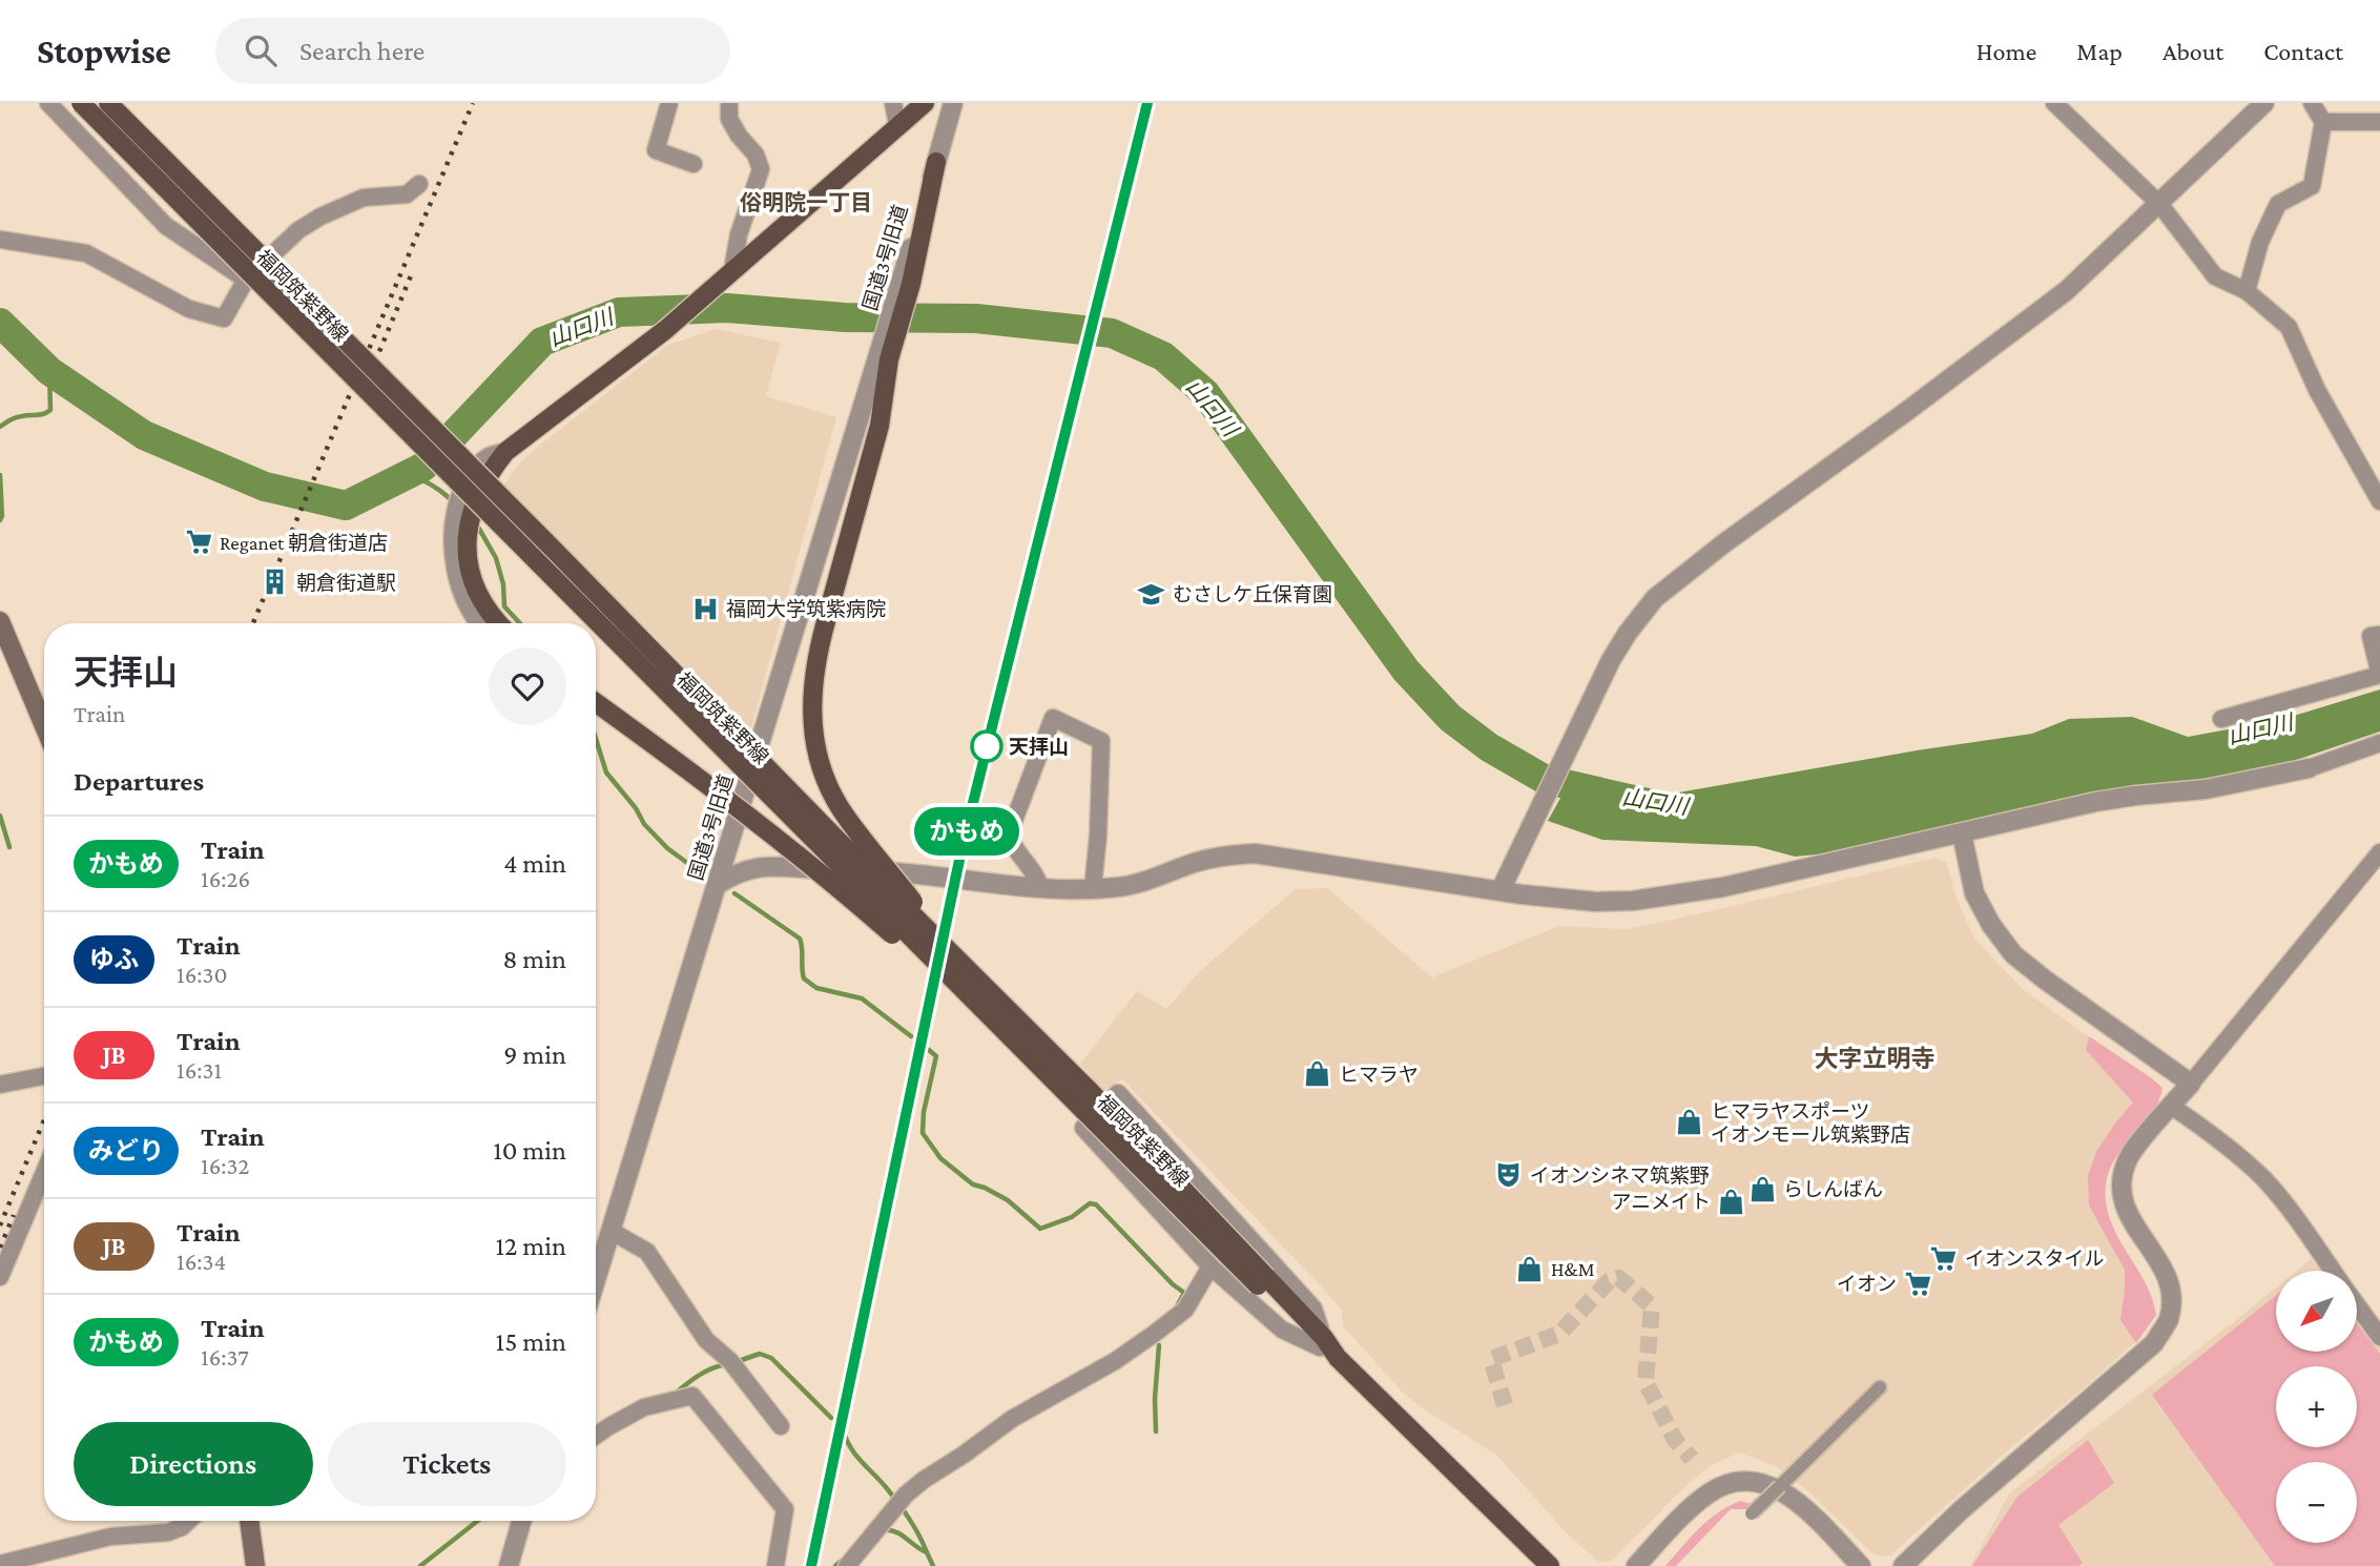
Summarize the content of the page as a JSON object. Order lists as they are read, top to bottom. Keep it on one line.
{"streets":{"main road":["福岡筑紫野線"],"street":["国道3号旧道"]},"districts":["俗明院一丁目","大字立明寺"],"water":["山口川"],"places":{"supermarket":["Reganet 朝倉街道店","イオンスタイル","イオン"],"building":["朝倉街道駅"],"school or university":["むさしケ丘保育園"],"hospital":["福岡大学筑紫病院"],"other":["天拝山"],"shop":["ヒマラヤ","ヒマラヤスポーツ イオンモール筑紫野店","らしんばん","アニメイト","H&M"],"theatre":["イオンシネマ筑紫野"]},"north":"bottom left","page":{"header":"Stopwise","search":"Search here","nav":["Home","Map","About","Contact"],"on_map":"かもめ","heading":[["天拝山","Train"],"Departures"],"list":[{"mark":"かもめ","name":"Train","note":"16:26","value":"4 min"},{"mark":"ゆふ","name":"Train","note":"16:30","value":"8 min"},{"mark":"JB","name":"Train","note":"16:31","value":"9 min"},{"mark":"みどり","name":"Train","note":"16:32","value":"10 min"},{"mark":"JB","name":"Train","note":"16:34","value":"12 min"},{"mark":"かもめ","name":"Train","note":"16:37","value":"15 min"}],"map_buttons":["+","−"],"buttons":["Directions","Tickets"]}}
